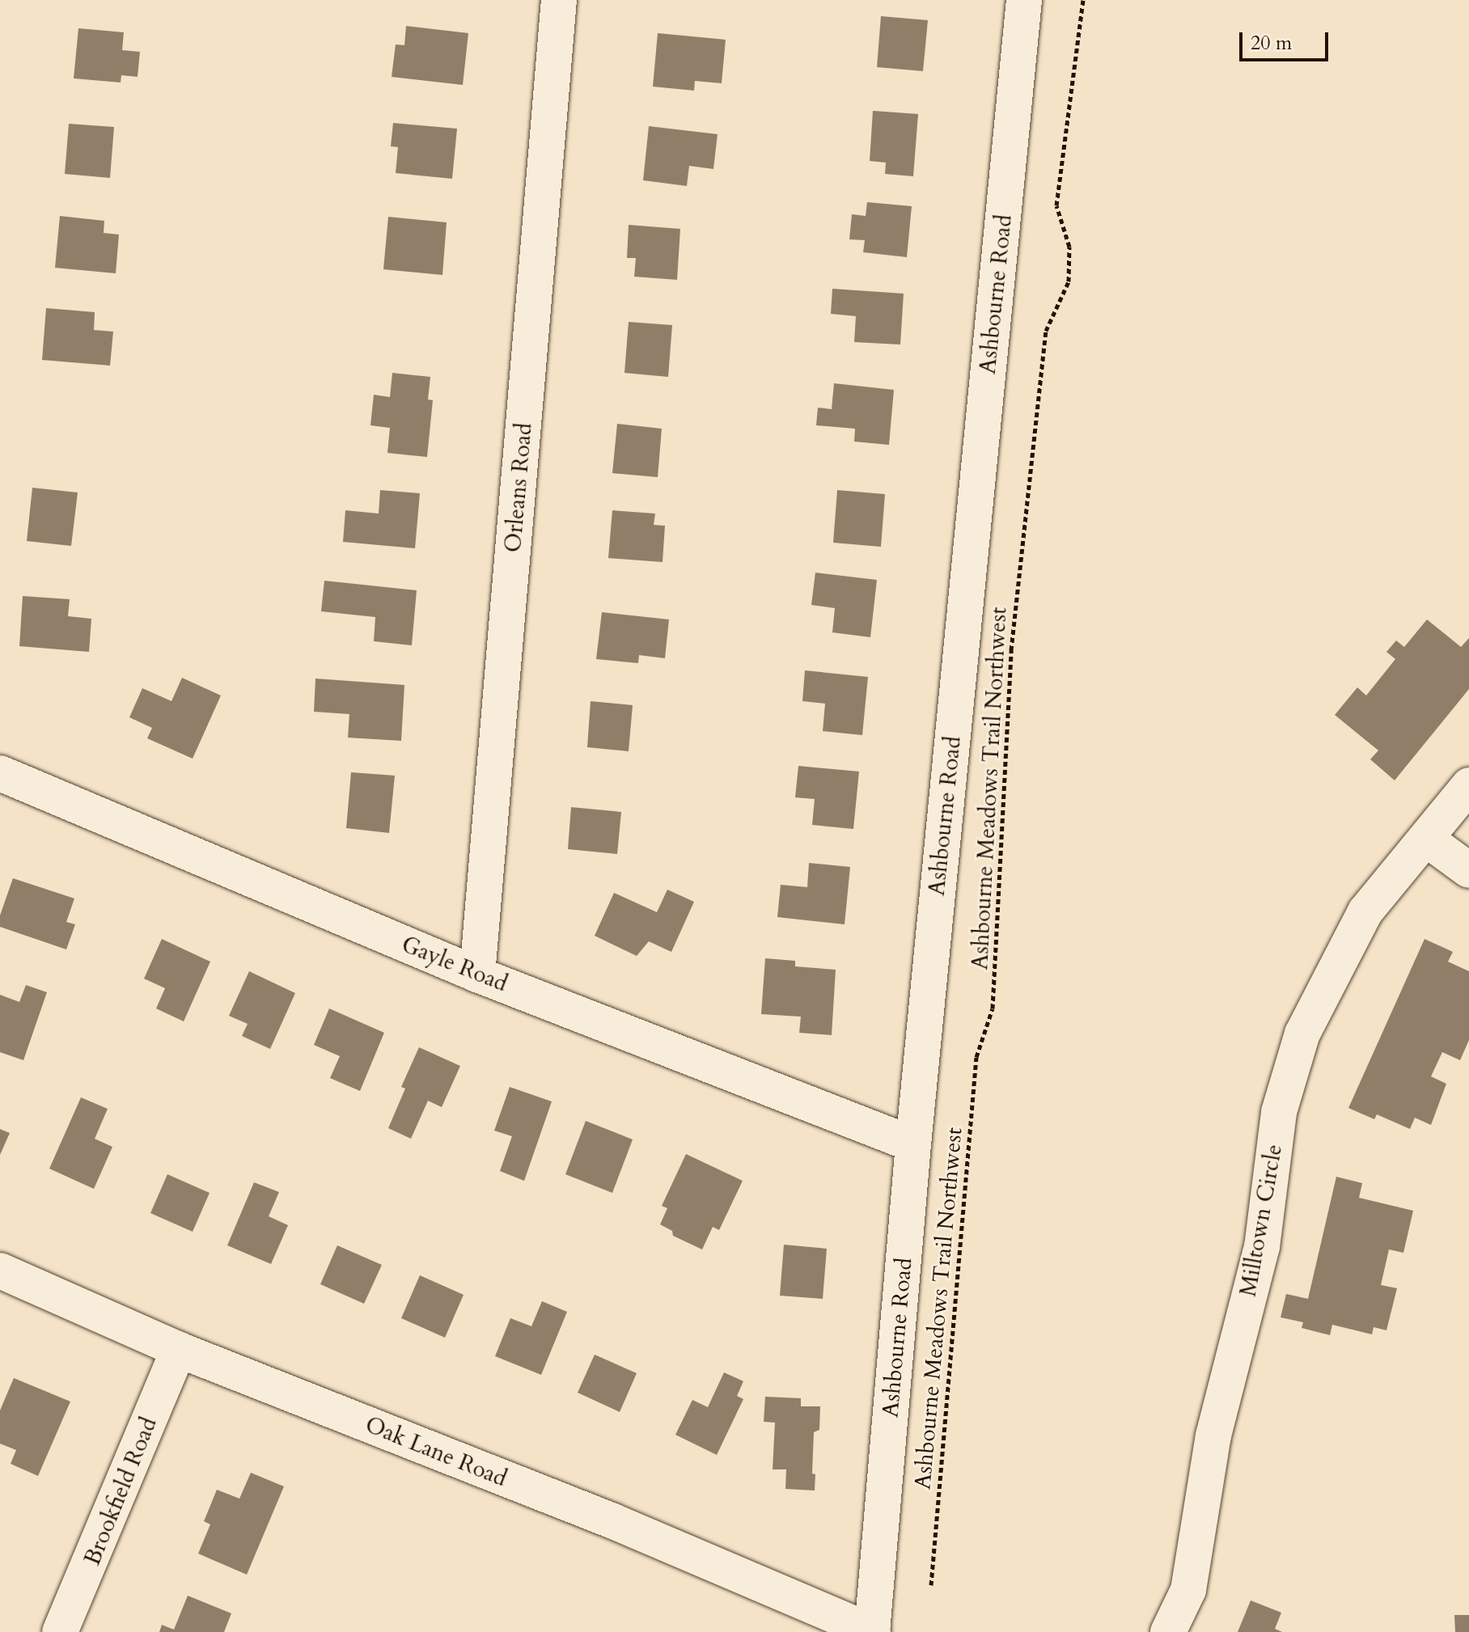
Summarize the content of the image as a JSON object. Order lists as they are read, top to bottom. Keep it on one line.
{"streets":{"street":["Ashbourne Road","Orleans Road","Gayle Road","Milltown Circle","Oak Lane Road","Brookfield Road"],"path":["Ashbourne Meadows Trail Northwest"]},"crossings":[["Ashbourne Road","Gayle Road"],["Ashbourne Road","Oak Lane Road"],["Orleans Road","Gayle Road"],["Oak Lane Road","Brookfield Road"]],"scale_bar":"20 m"}
